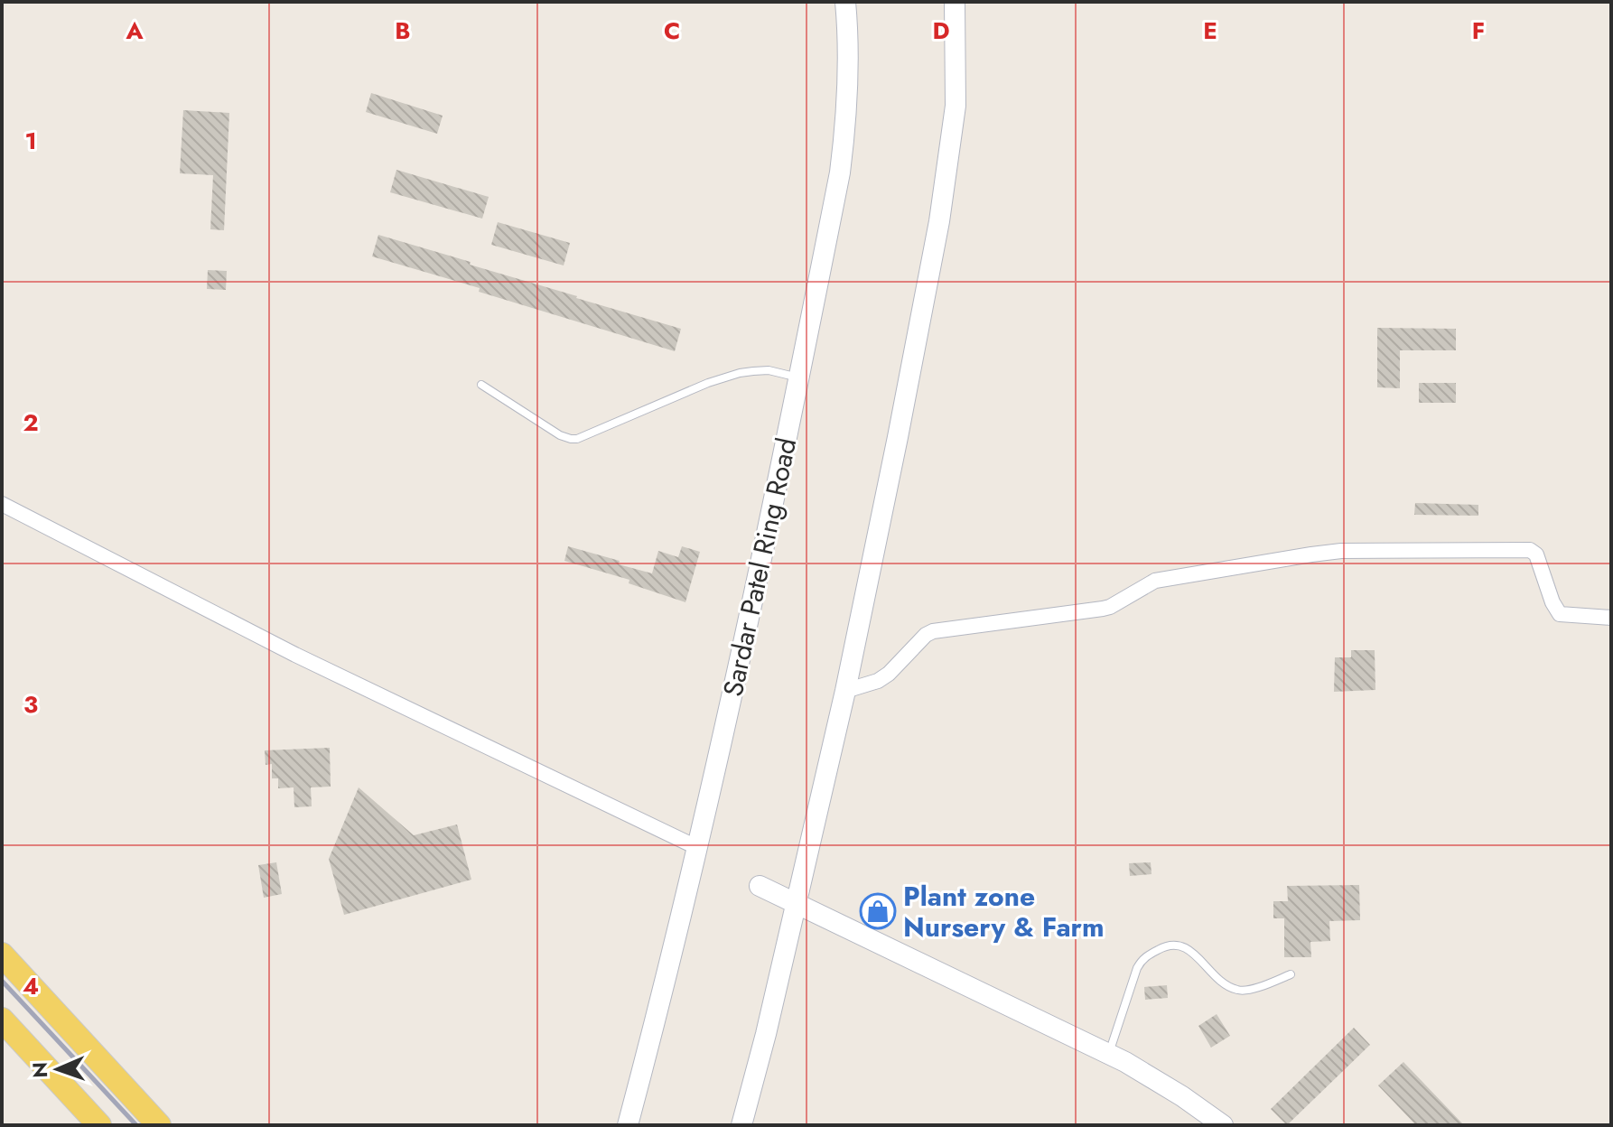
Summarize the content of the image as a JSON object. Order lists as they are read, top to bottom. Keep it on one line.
{"streets":{"street":["Sardar Patel Ring Road"]},"places":{"shop":["Plant zone Nursery & Farm"]},"north":"left","grid":{"columns":["A","B","C","D","E","F"],"rows":["1","2","3","4"]}}
